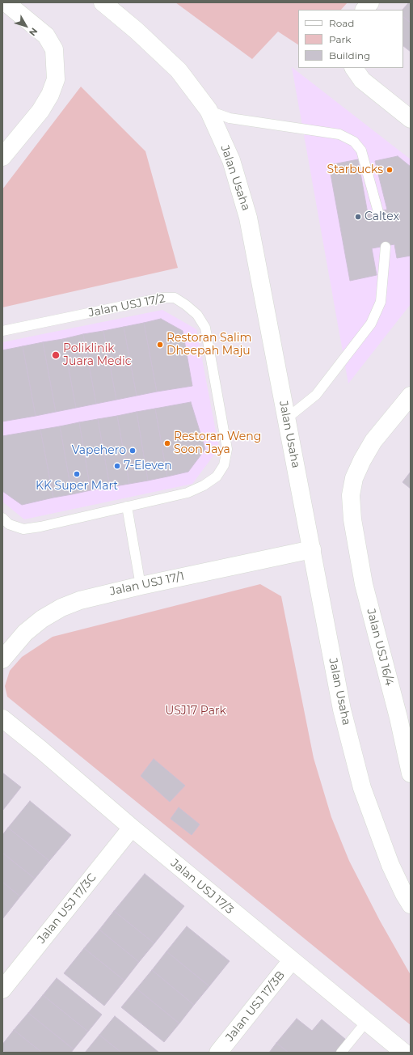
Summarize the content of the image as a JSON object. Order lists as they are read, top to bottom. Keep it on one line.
{"streets":{"street":["Jalan Usaha","Jalan USJ 17/1","Jalan USJ 16/4","Jalan USJ 17/3","Jalan USJ 17/3C","Jalan USJ 17/3B"],"lane":["Jalan USJ 17/2"]},"crossings":[["Jalan Usaha","Jalan USJ 17/1"],["Jalan USJ 17/3","Jalan USJ 17/3C"],["Jalan USJ 17/3","Jalan USJ 17/3B"]],"parks":["USJ17 Park"],"places":["Starbucks","Caltex","Restoran Salim Dheepah Maju","Poliklinik Juara Medic","Restoran Weng Soon Jaya","Vapehero","7-Eleven","KK Super Mart"],"legend":["Road","Park","Building"],"north":"bottom right"}
